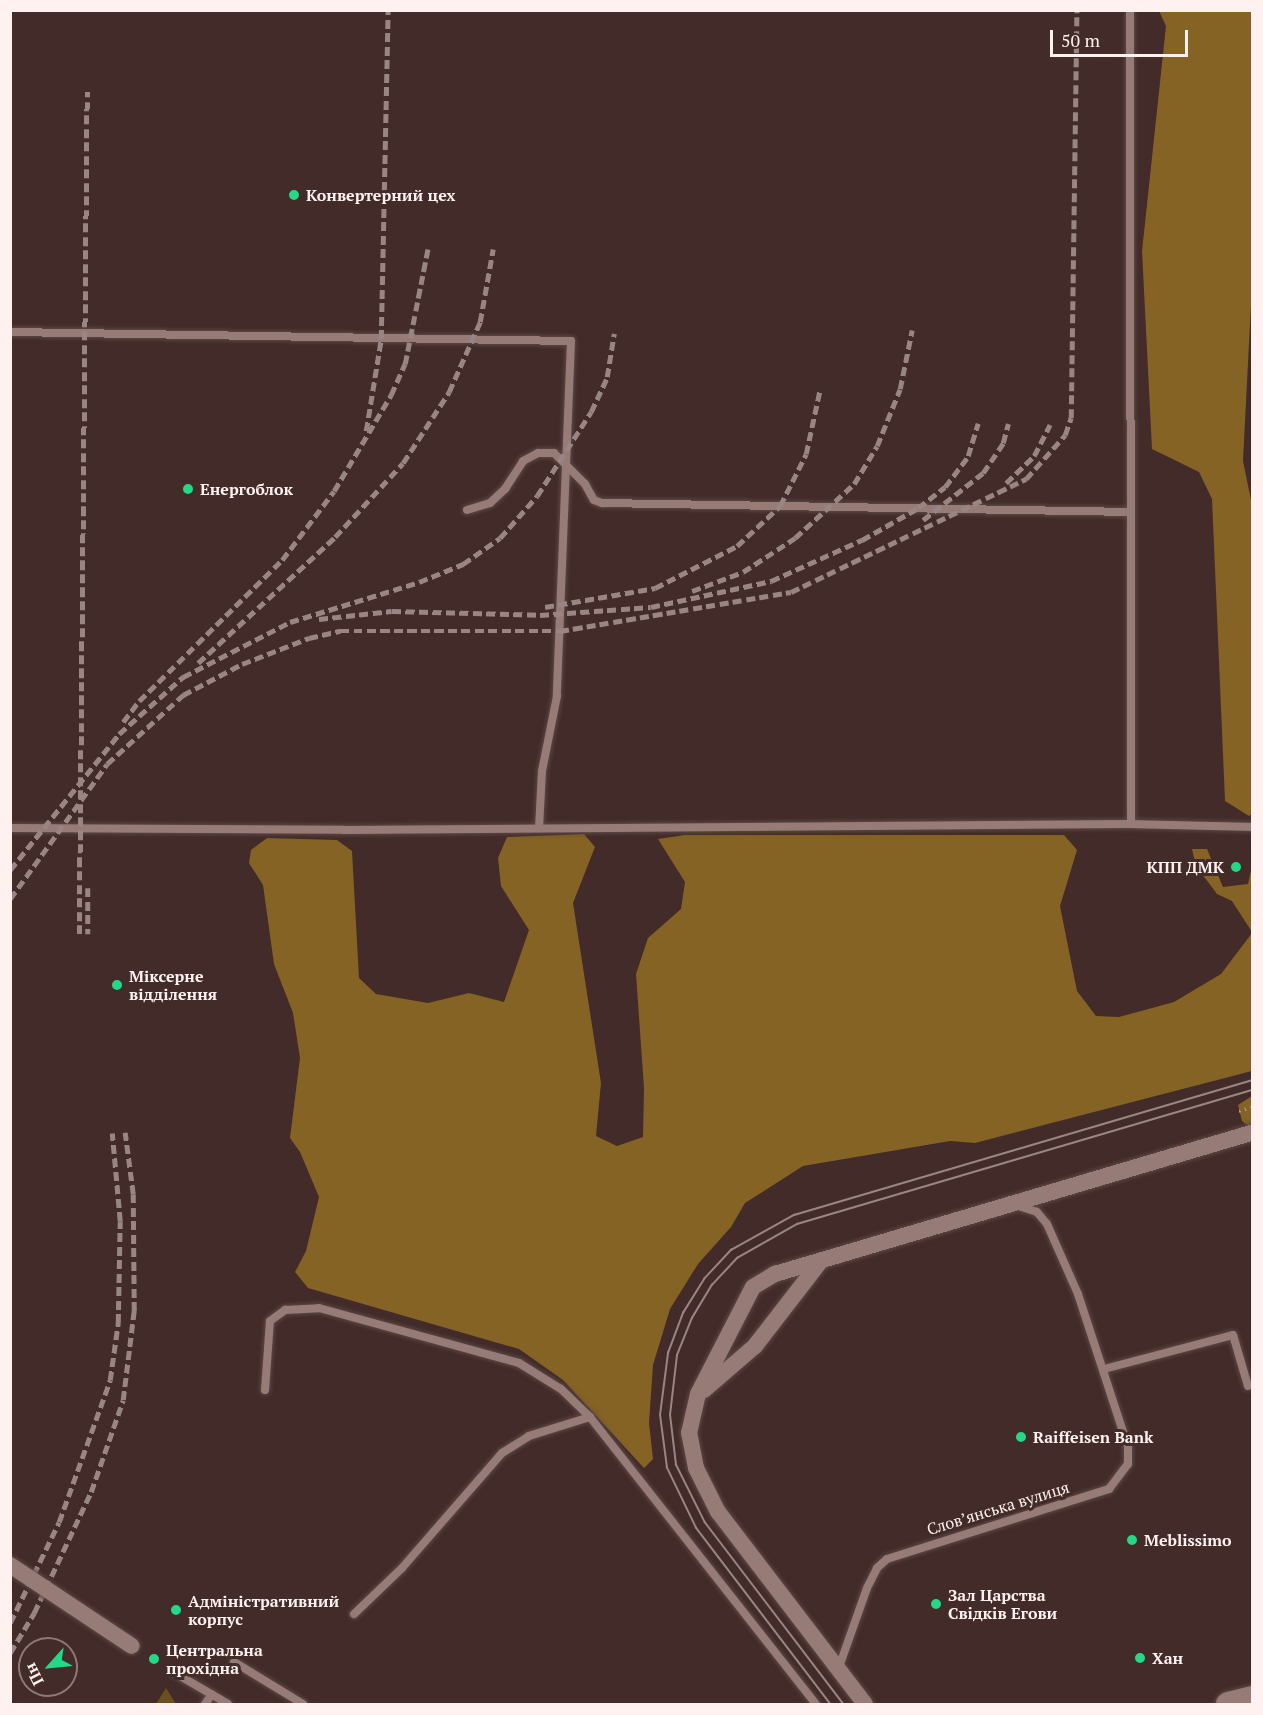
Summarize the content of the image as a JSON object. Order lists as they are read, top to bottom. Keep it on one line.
{"streets":{"lane":["Словʼянська вулиця"]},"places":["Конвертерний цех","Енергоблок","КПП ДМК","Міксерне відділення","Raiffeisen Bank","Meblissimo","Зал Царства Свiдкiв Егови","Адміністративний корпус","Хан","Центральна прохідна"],"scale_bar":"50 m","north":"bottom left"}
